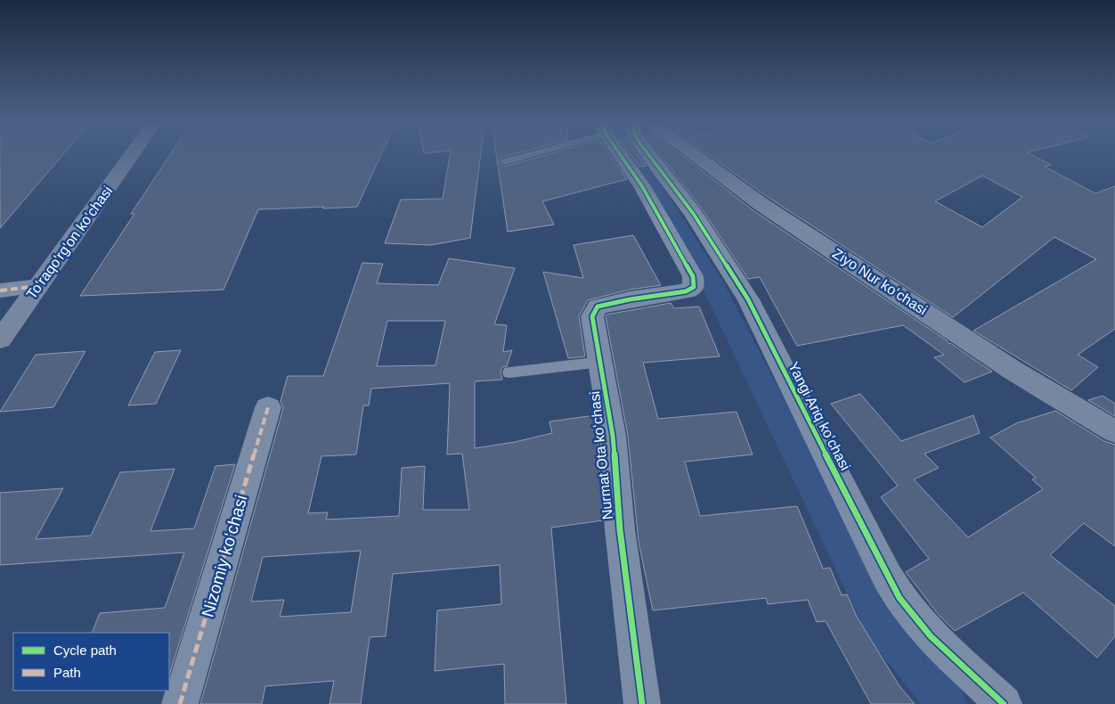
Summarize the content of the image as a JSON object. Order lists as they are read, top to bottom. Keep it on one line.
{"streets":{"street":["To'raqo'rg'on ko'chasi","Ziyo Nur koʻchasi","Yangi Ariq koʻchasi","Nurmat Ota koʻchasi","Nizomiy koʻchasi"]},"legend":["Cycle path","Path"]}
